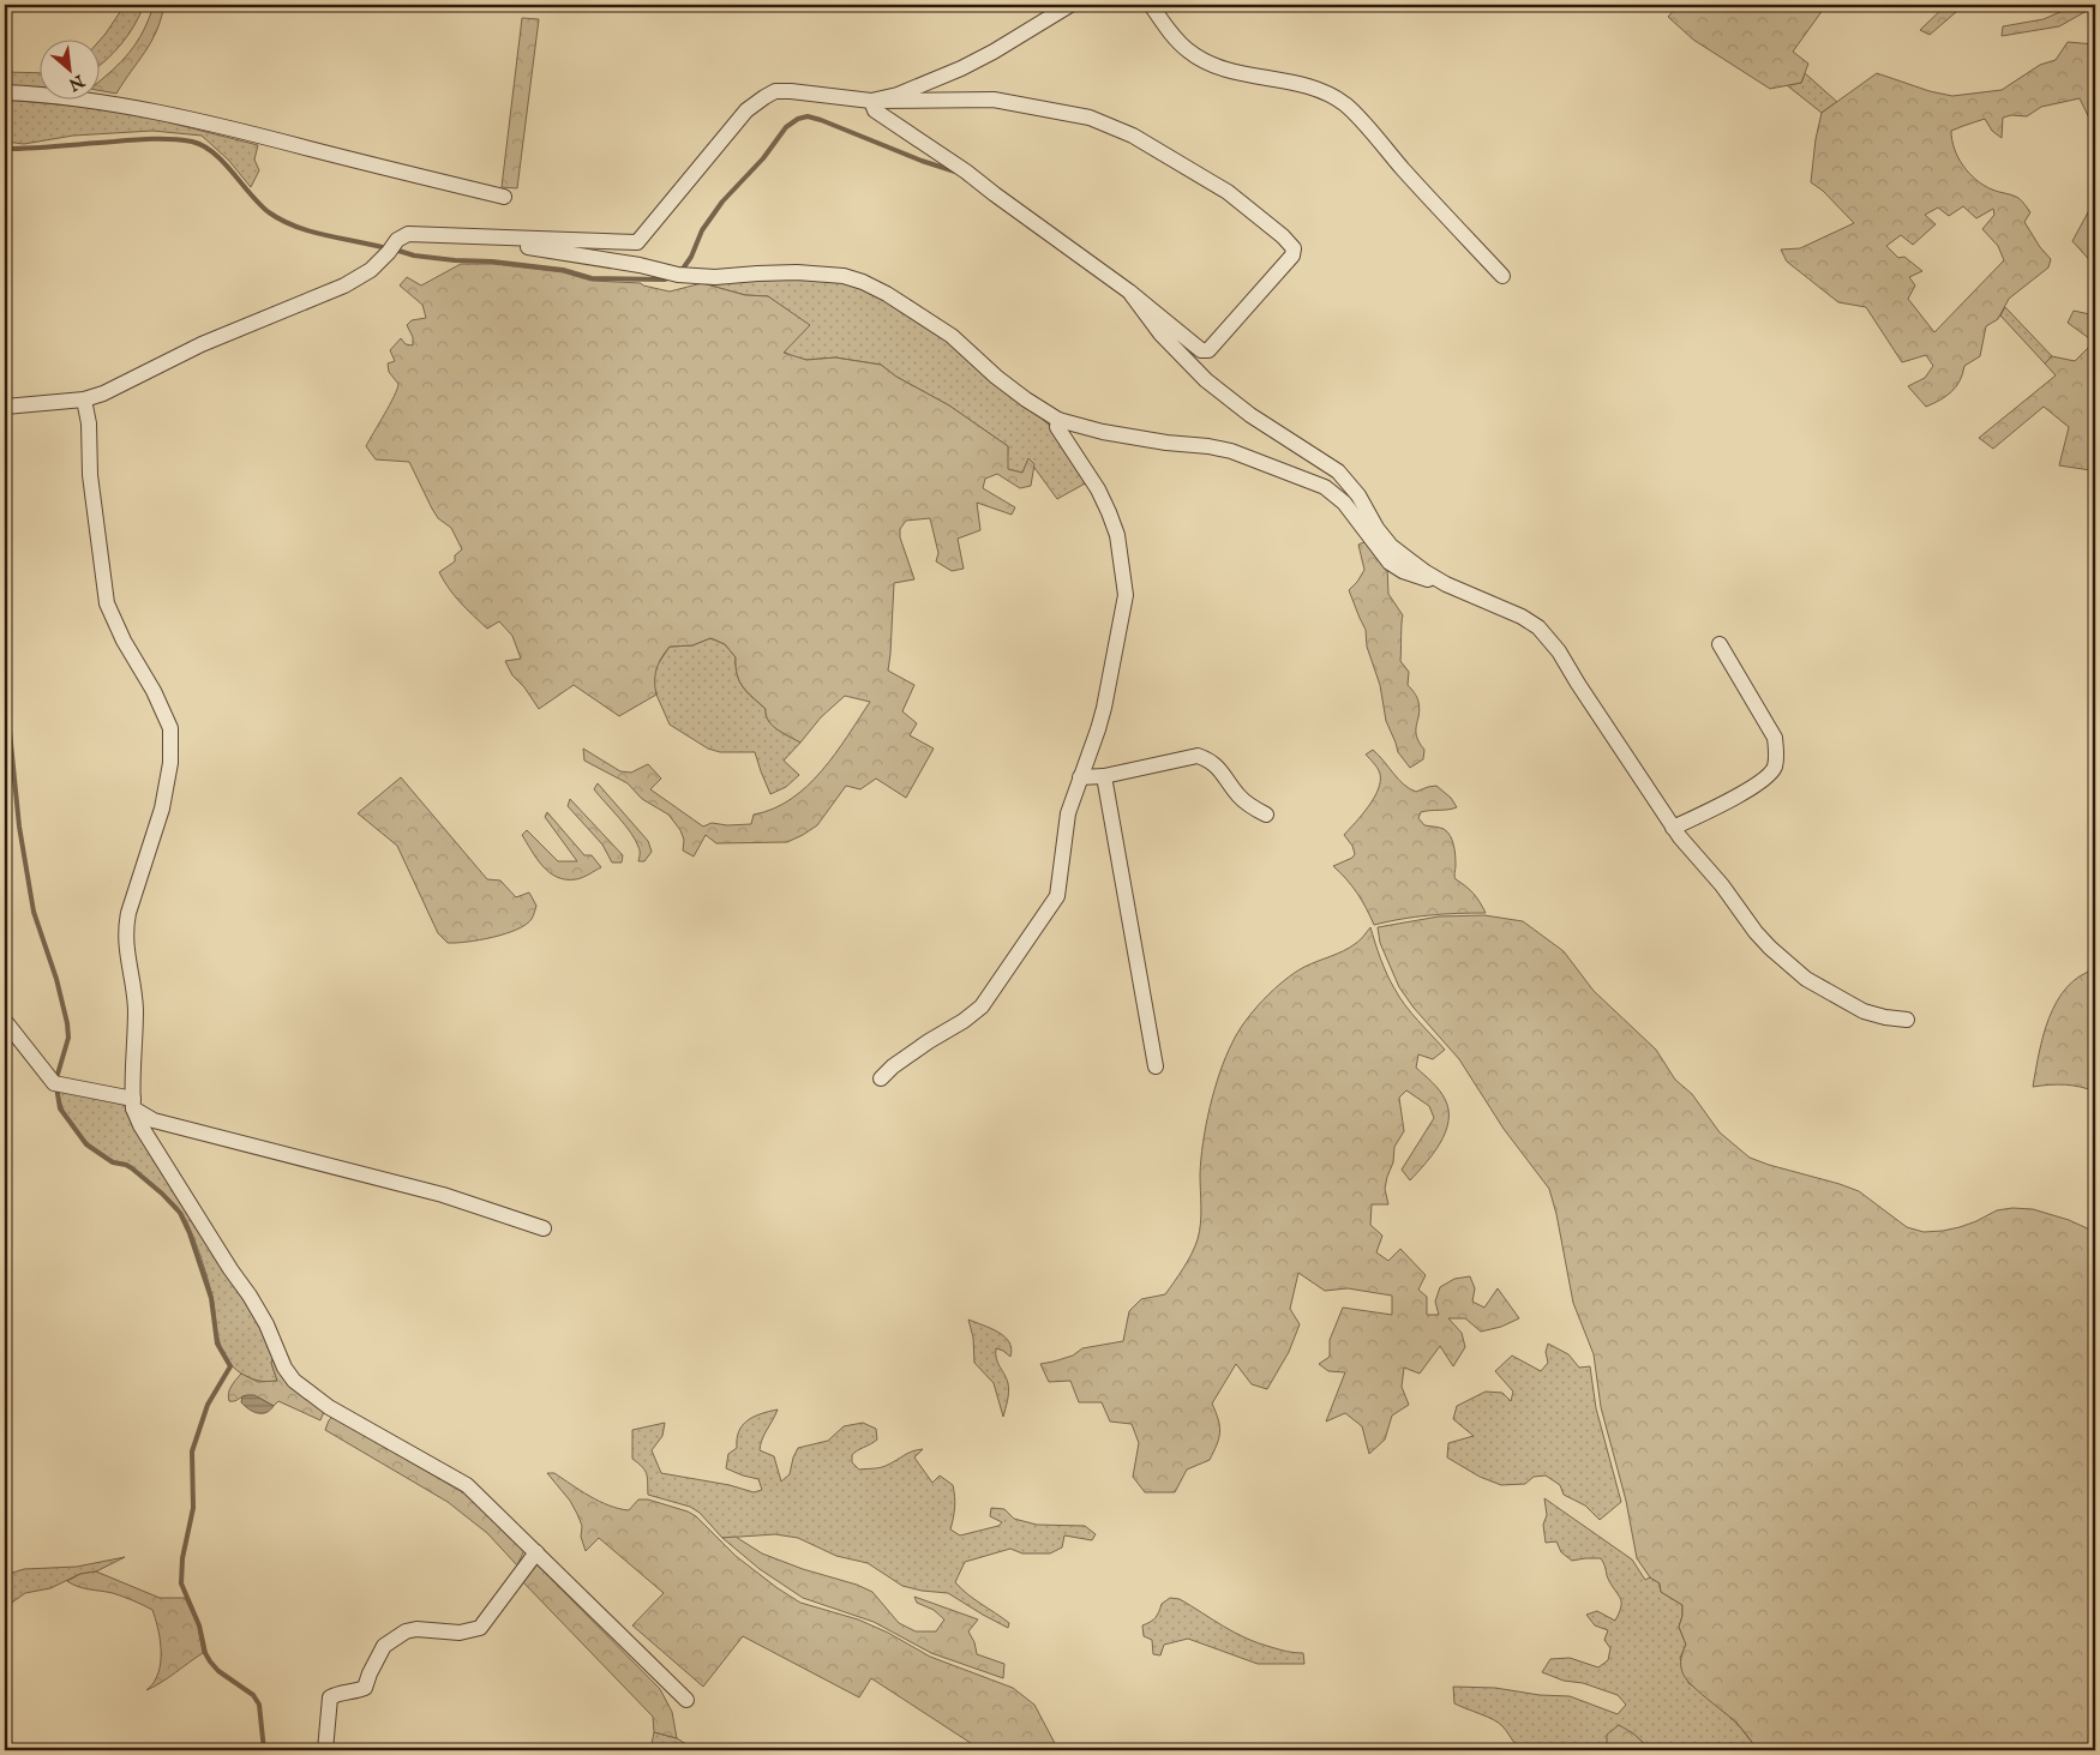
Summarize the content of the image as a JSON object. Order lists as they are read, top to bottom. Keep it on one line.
{"north":"bottom right"}
